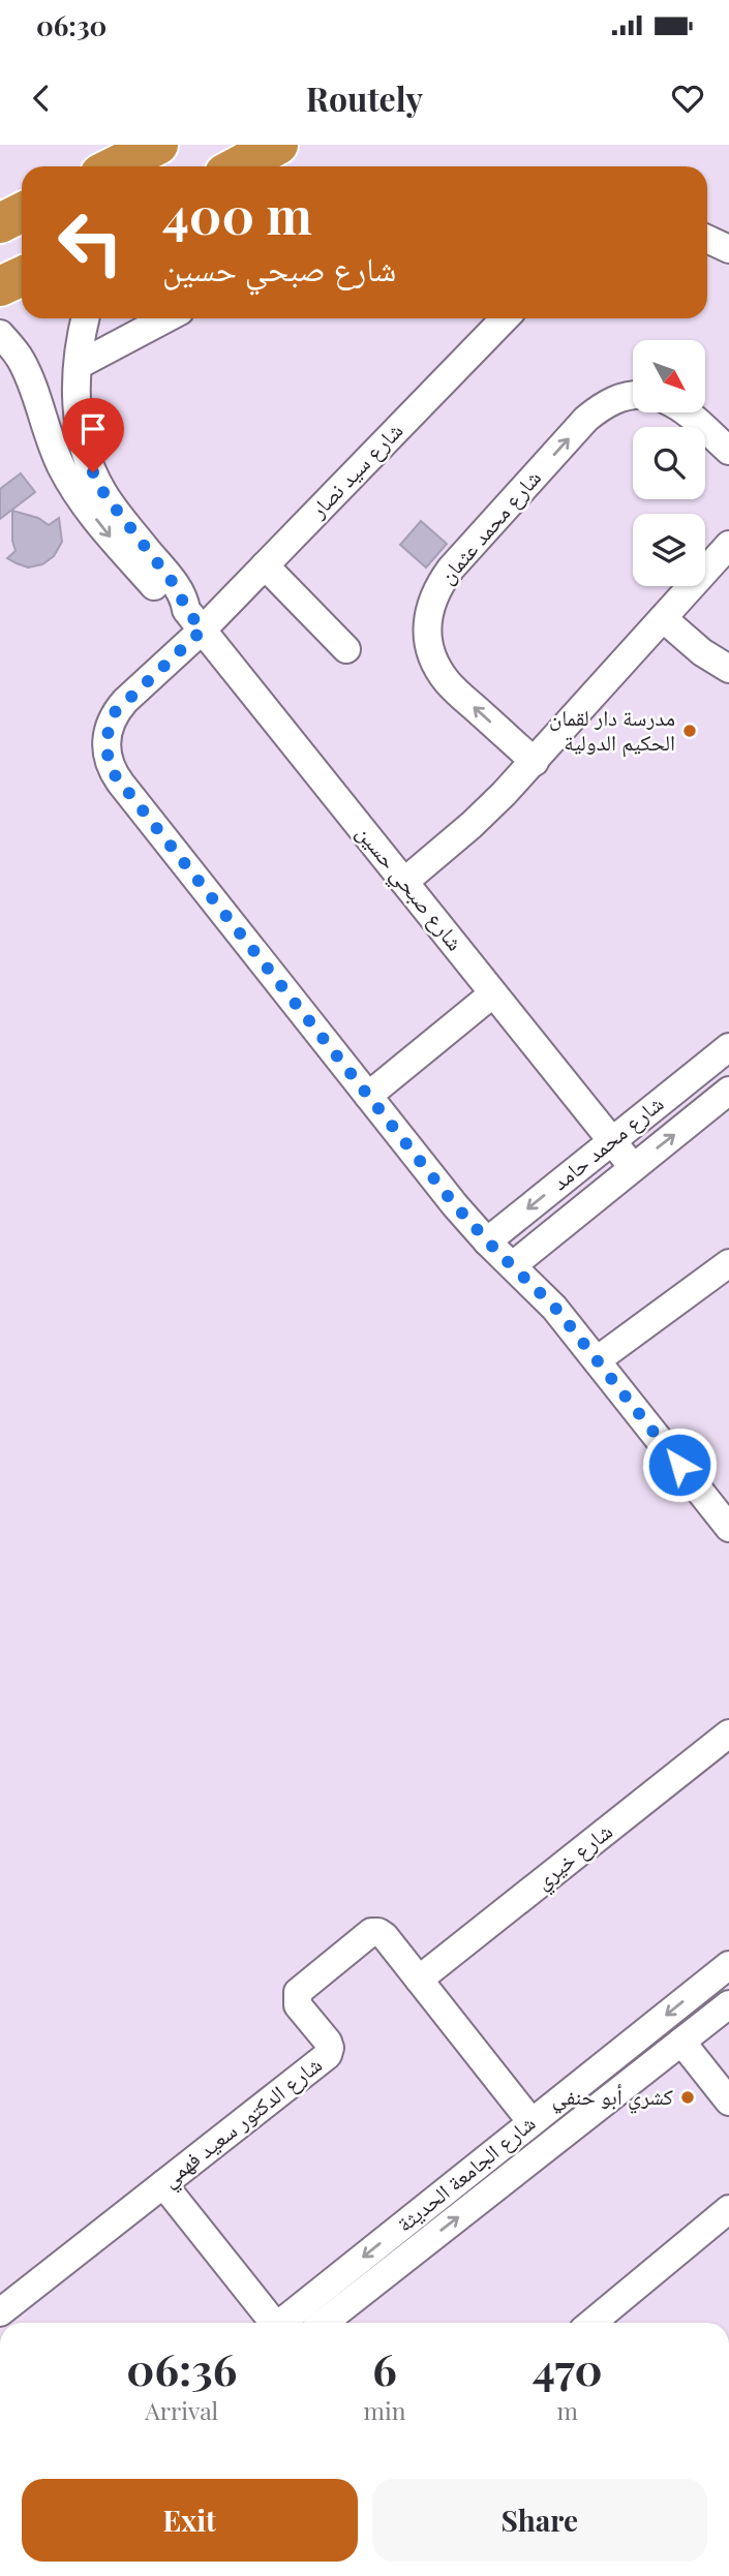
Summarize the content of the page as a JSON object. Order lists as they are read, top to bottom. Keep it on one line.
{"streets":{"street":["شارع سيد نصار","شارع محمد عثمان","شارع صبحي حسين","شارع محمد حامد","شارع خيري","شارع الدكتور سعيد فهمي","شارع الجامعة الحديثة"]},"crossings":[["شارع سيد نصار","شارع صبحي حسين"],["شارع سيد نصار","شارع محمد حامد"],["شارع صبحي حسين","شارع محمد حامد"],["شارع خيري","شارع الدكتور سعيد فهمي"]],"places":["مدرسة دار لقمان الحكيم الدولية","كشري أبو حنفي"],"north":"bottom right","page":{"status":"06:30","header":"Routely","turn":["400 m","شارع صبحي حسين"],"eta":["06:36","Arrival","6","min","470","m"],"buttons":["Exit","Share"]}}
